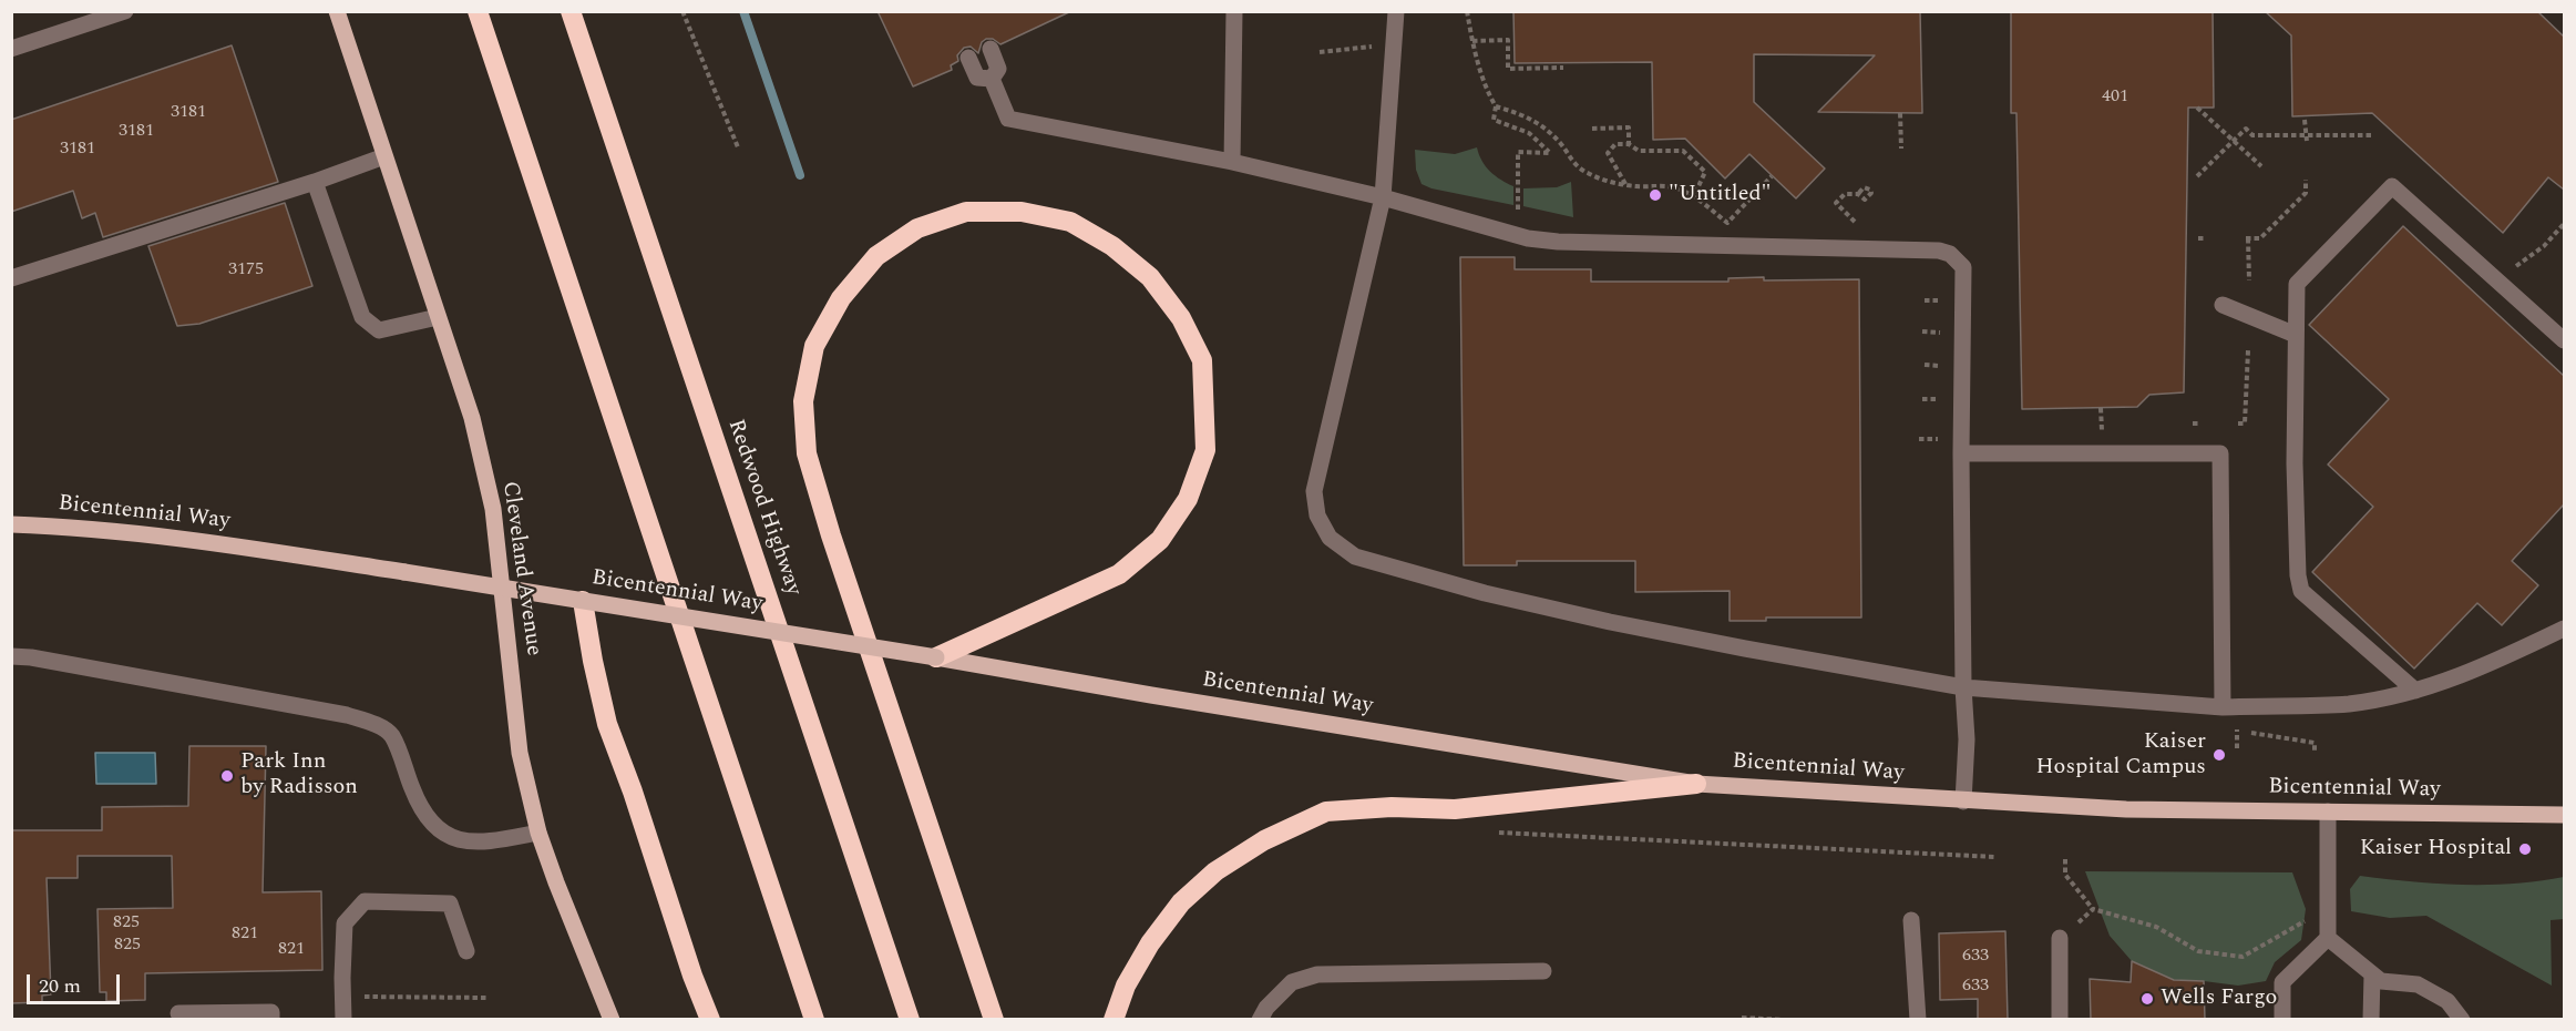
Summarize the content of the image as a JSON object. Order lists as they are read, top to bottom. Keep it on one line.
{"streets":{"highway":["Redwood Highway"],"main road":["Bicentennial Way","Cleveland Avenue"]},"places":["\"Untitled\"","Kaiser Hospital Campus","Park Inn by Radisson","Kaiser Hospital","Wells Fargo"],"house_numbers":["401","3181","3181","3181","3175","825","821","825","821","633","633"],"scale_bar":"20 m"}
